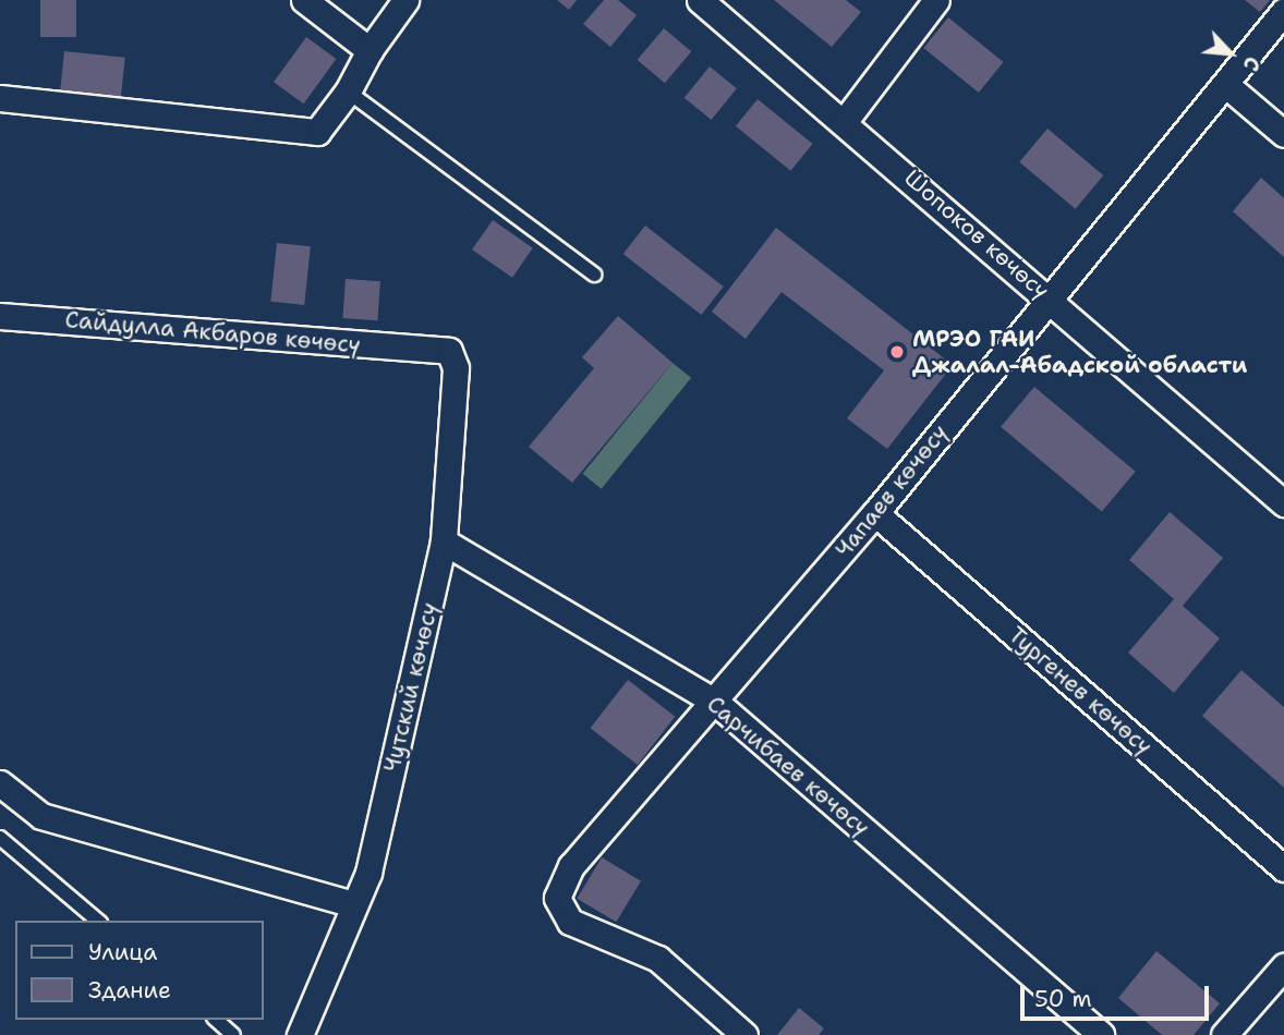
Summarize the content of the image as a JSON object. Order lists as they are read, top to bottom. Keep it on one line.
{"streets":{"street":["Шопоков көчөсү","Сайдулла Акбаров көчөсү","Чапаев көчөсү","Чутский көчөсү","Тургенев көчөсү","Сарчибаев көчөсү"]},"crossings":[["Шопоков көчөсү","Чапаев көчөсү"],["Сайдулла Акбаров көчөсү","Чутский көчөсү"],["Чапаев көчөсү","Тургенев көчөсү"],["Чапаев көчөсү","Сарчибаев көчөсү"],["Чутский көчөсү","Сарчибаев көчөсү"]],"places":["МРЭО ГАИ Джалал-Абадской области"],"legend":["Улица","Здание"],"scale_bar":"50 m","north":"bottom right"}
